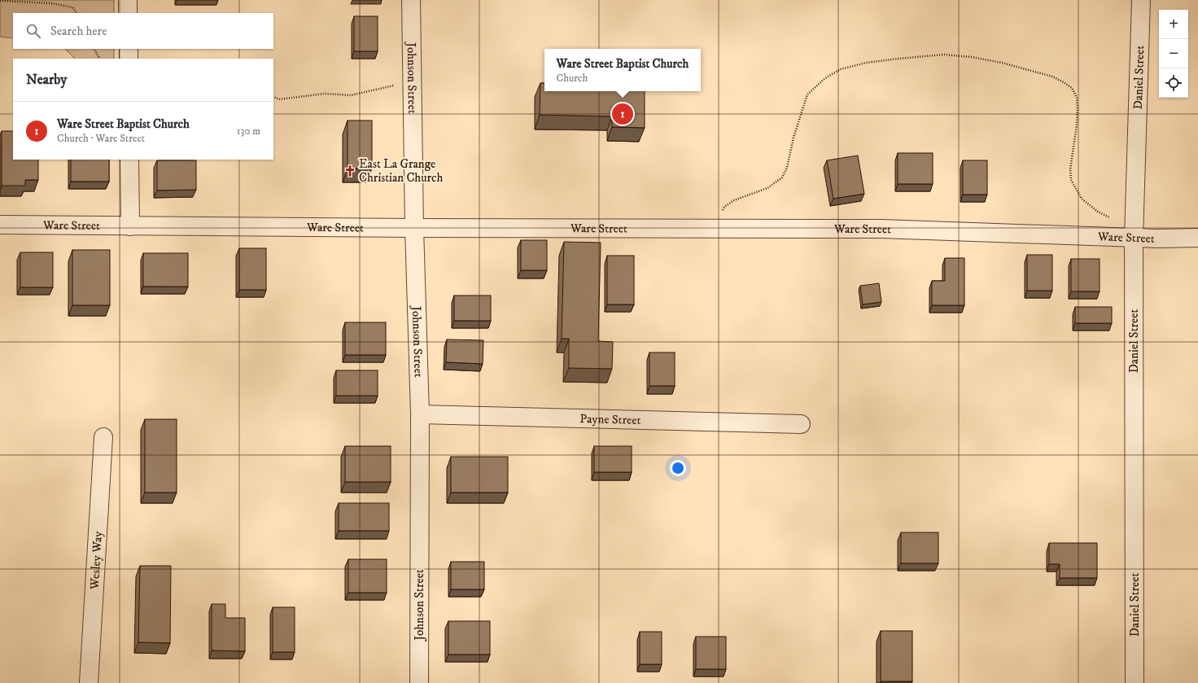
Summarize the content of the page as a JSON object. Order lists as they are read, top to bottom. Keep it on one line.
{"streets":{"street":["Johnson Street","Daniel Street","Ware Street","Payne Street","Wesley Way"]},"crossings":[["Johnson Street","Ware Street"],["Johnson Street","Payne Street"],["Daniel Street","Ware Street"]],"places":{"church":["East La Grange Christian Church"]},"page":{"map_buttons":["+","−"],"search":"Search here","popup":["Ware Street Baptist Church","Church"],"heading":"Nearby","list":[{"mark":"1","name":"Ware Street Baptist Church","note":"Church · Ware Street","value":"130 m"}],"pins":"1"}}
